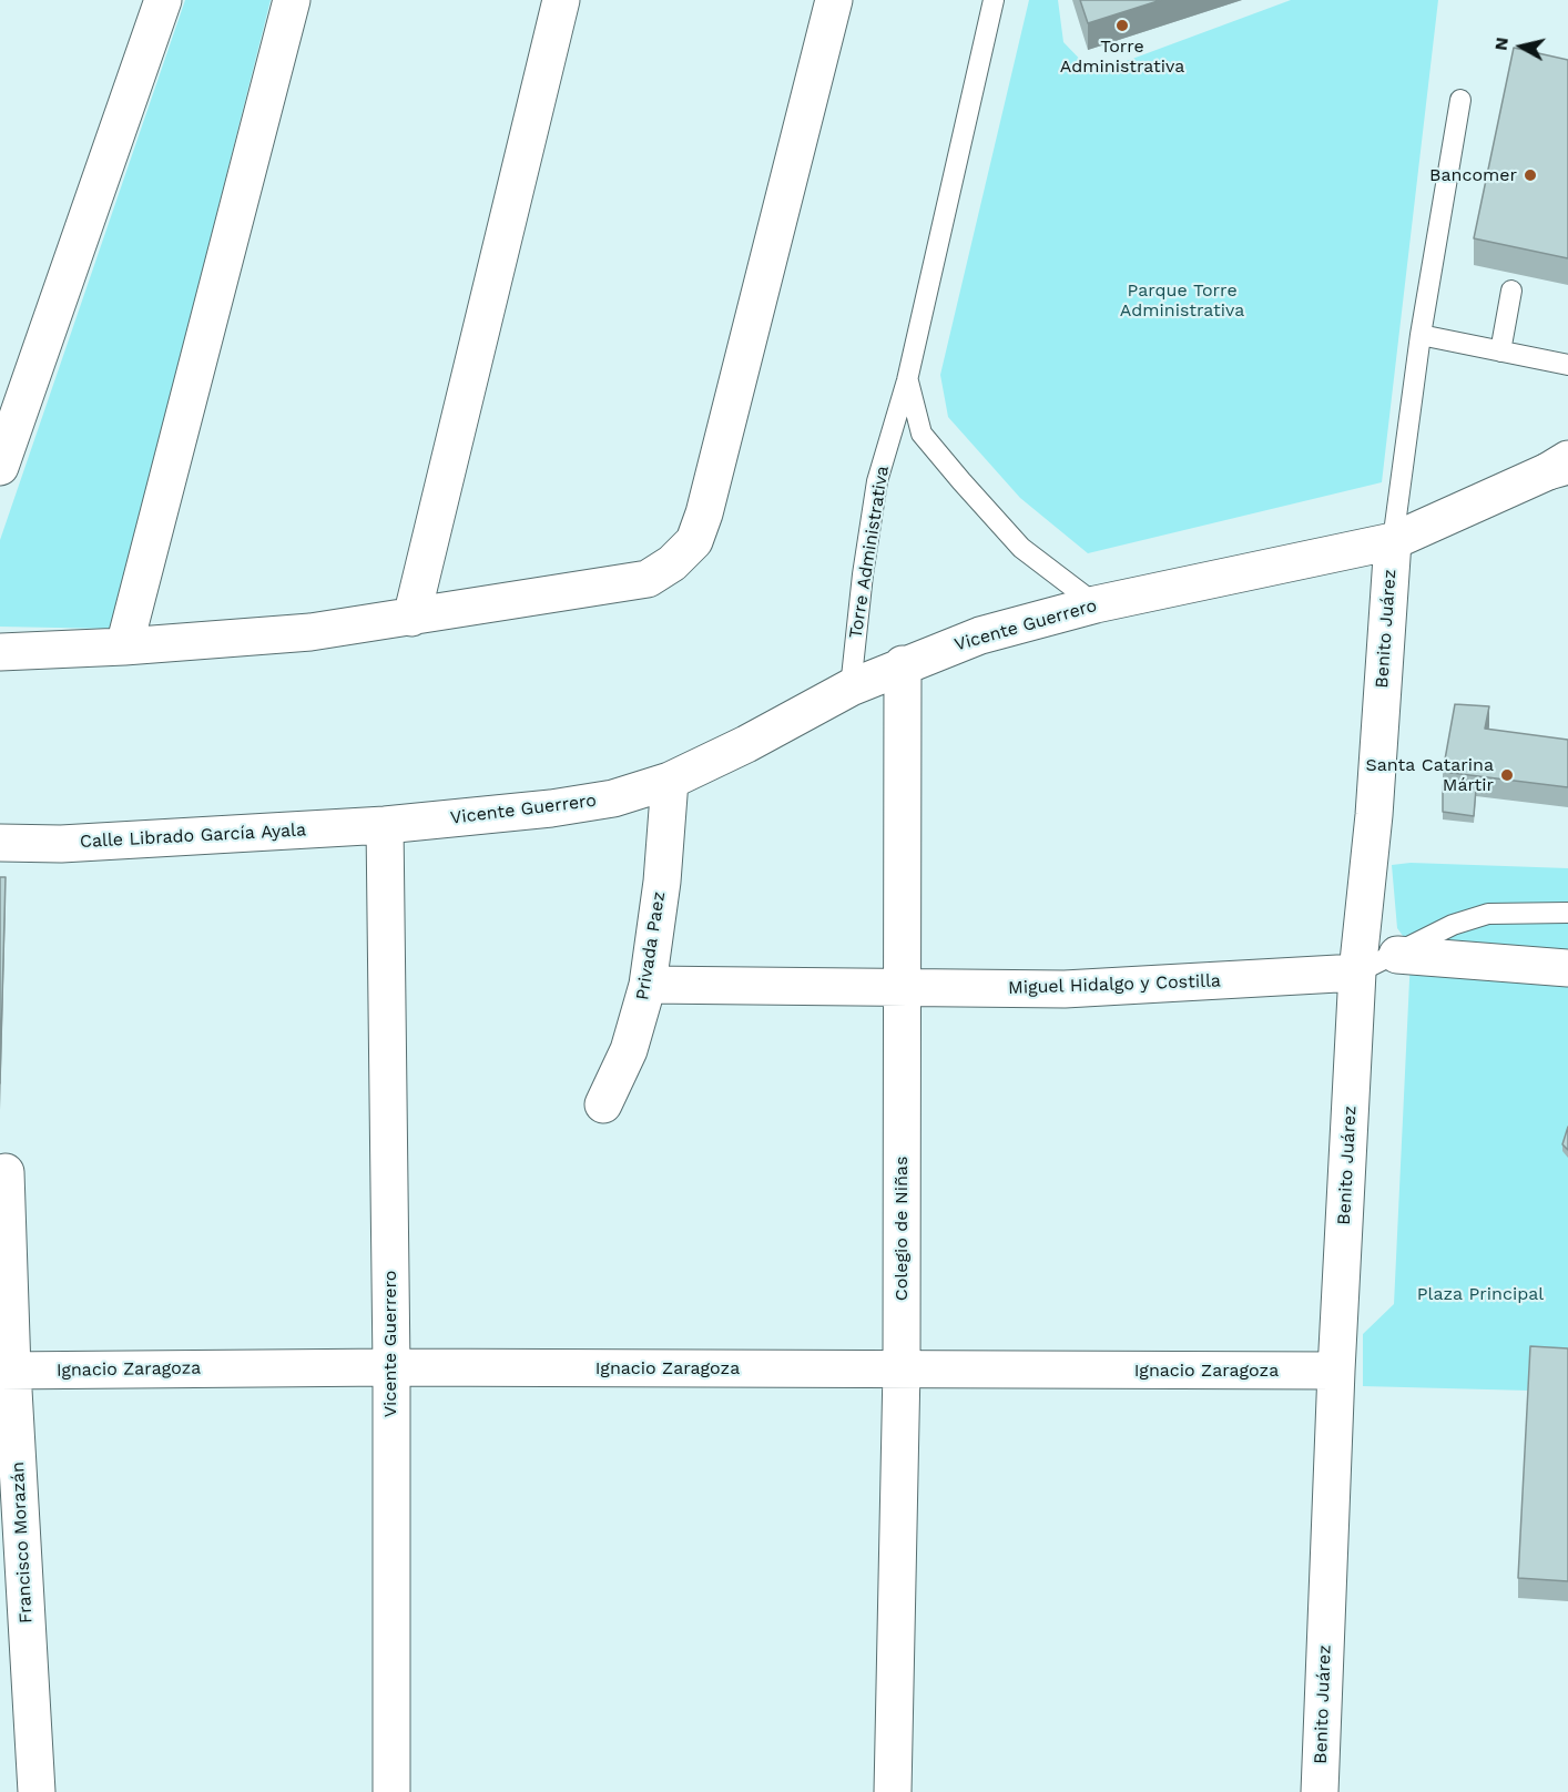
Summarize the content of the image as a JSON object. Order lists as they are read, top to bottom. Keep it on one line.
{"streets":{"street":["Vicente Guerrero","Benito Juárez","Calle Librado García Ayala","Privada Paez","Miguel Hidalgo y Costilla","Colegio de Niñas","Ignacio Zaragoza","Francisco Morazán"],"lane":["Torre Administrativa"]},"crossings":[["Torre Administrativa","Vicente Guerrero"],["Vicente Guerrero","Benito Juárez"],["Vicente Guerrero","Calle Librado García Ayala"],["Vicente Guerrero","Privada Paez"],["Vicente Guerrero","Colegio de Niñas"],["Vicente Guerrero","Ignacio Zaragoza"],["Benito Juárez","Miguel Hidalgo y Costilla"],["Benito Juárez","Ignacio Zaragoza"],["Privada Paez","Miguel Hidalgo y Costilla"],["Miguel Hidalgo y Costilla","Colegio de Niñas"],["Colegio de Niñas","Ignacio Zaragoza"],["Ignacio Zaragoza","Francisco Morazán"]],"parks":["Parque Torre Administrativa","Plaza Principal"],"places":["Torre Administrativa","Bancomer","Santa Catarina Mártir"],"north":"left"}
